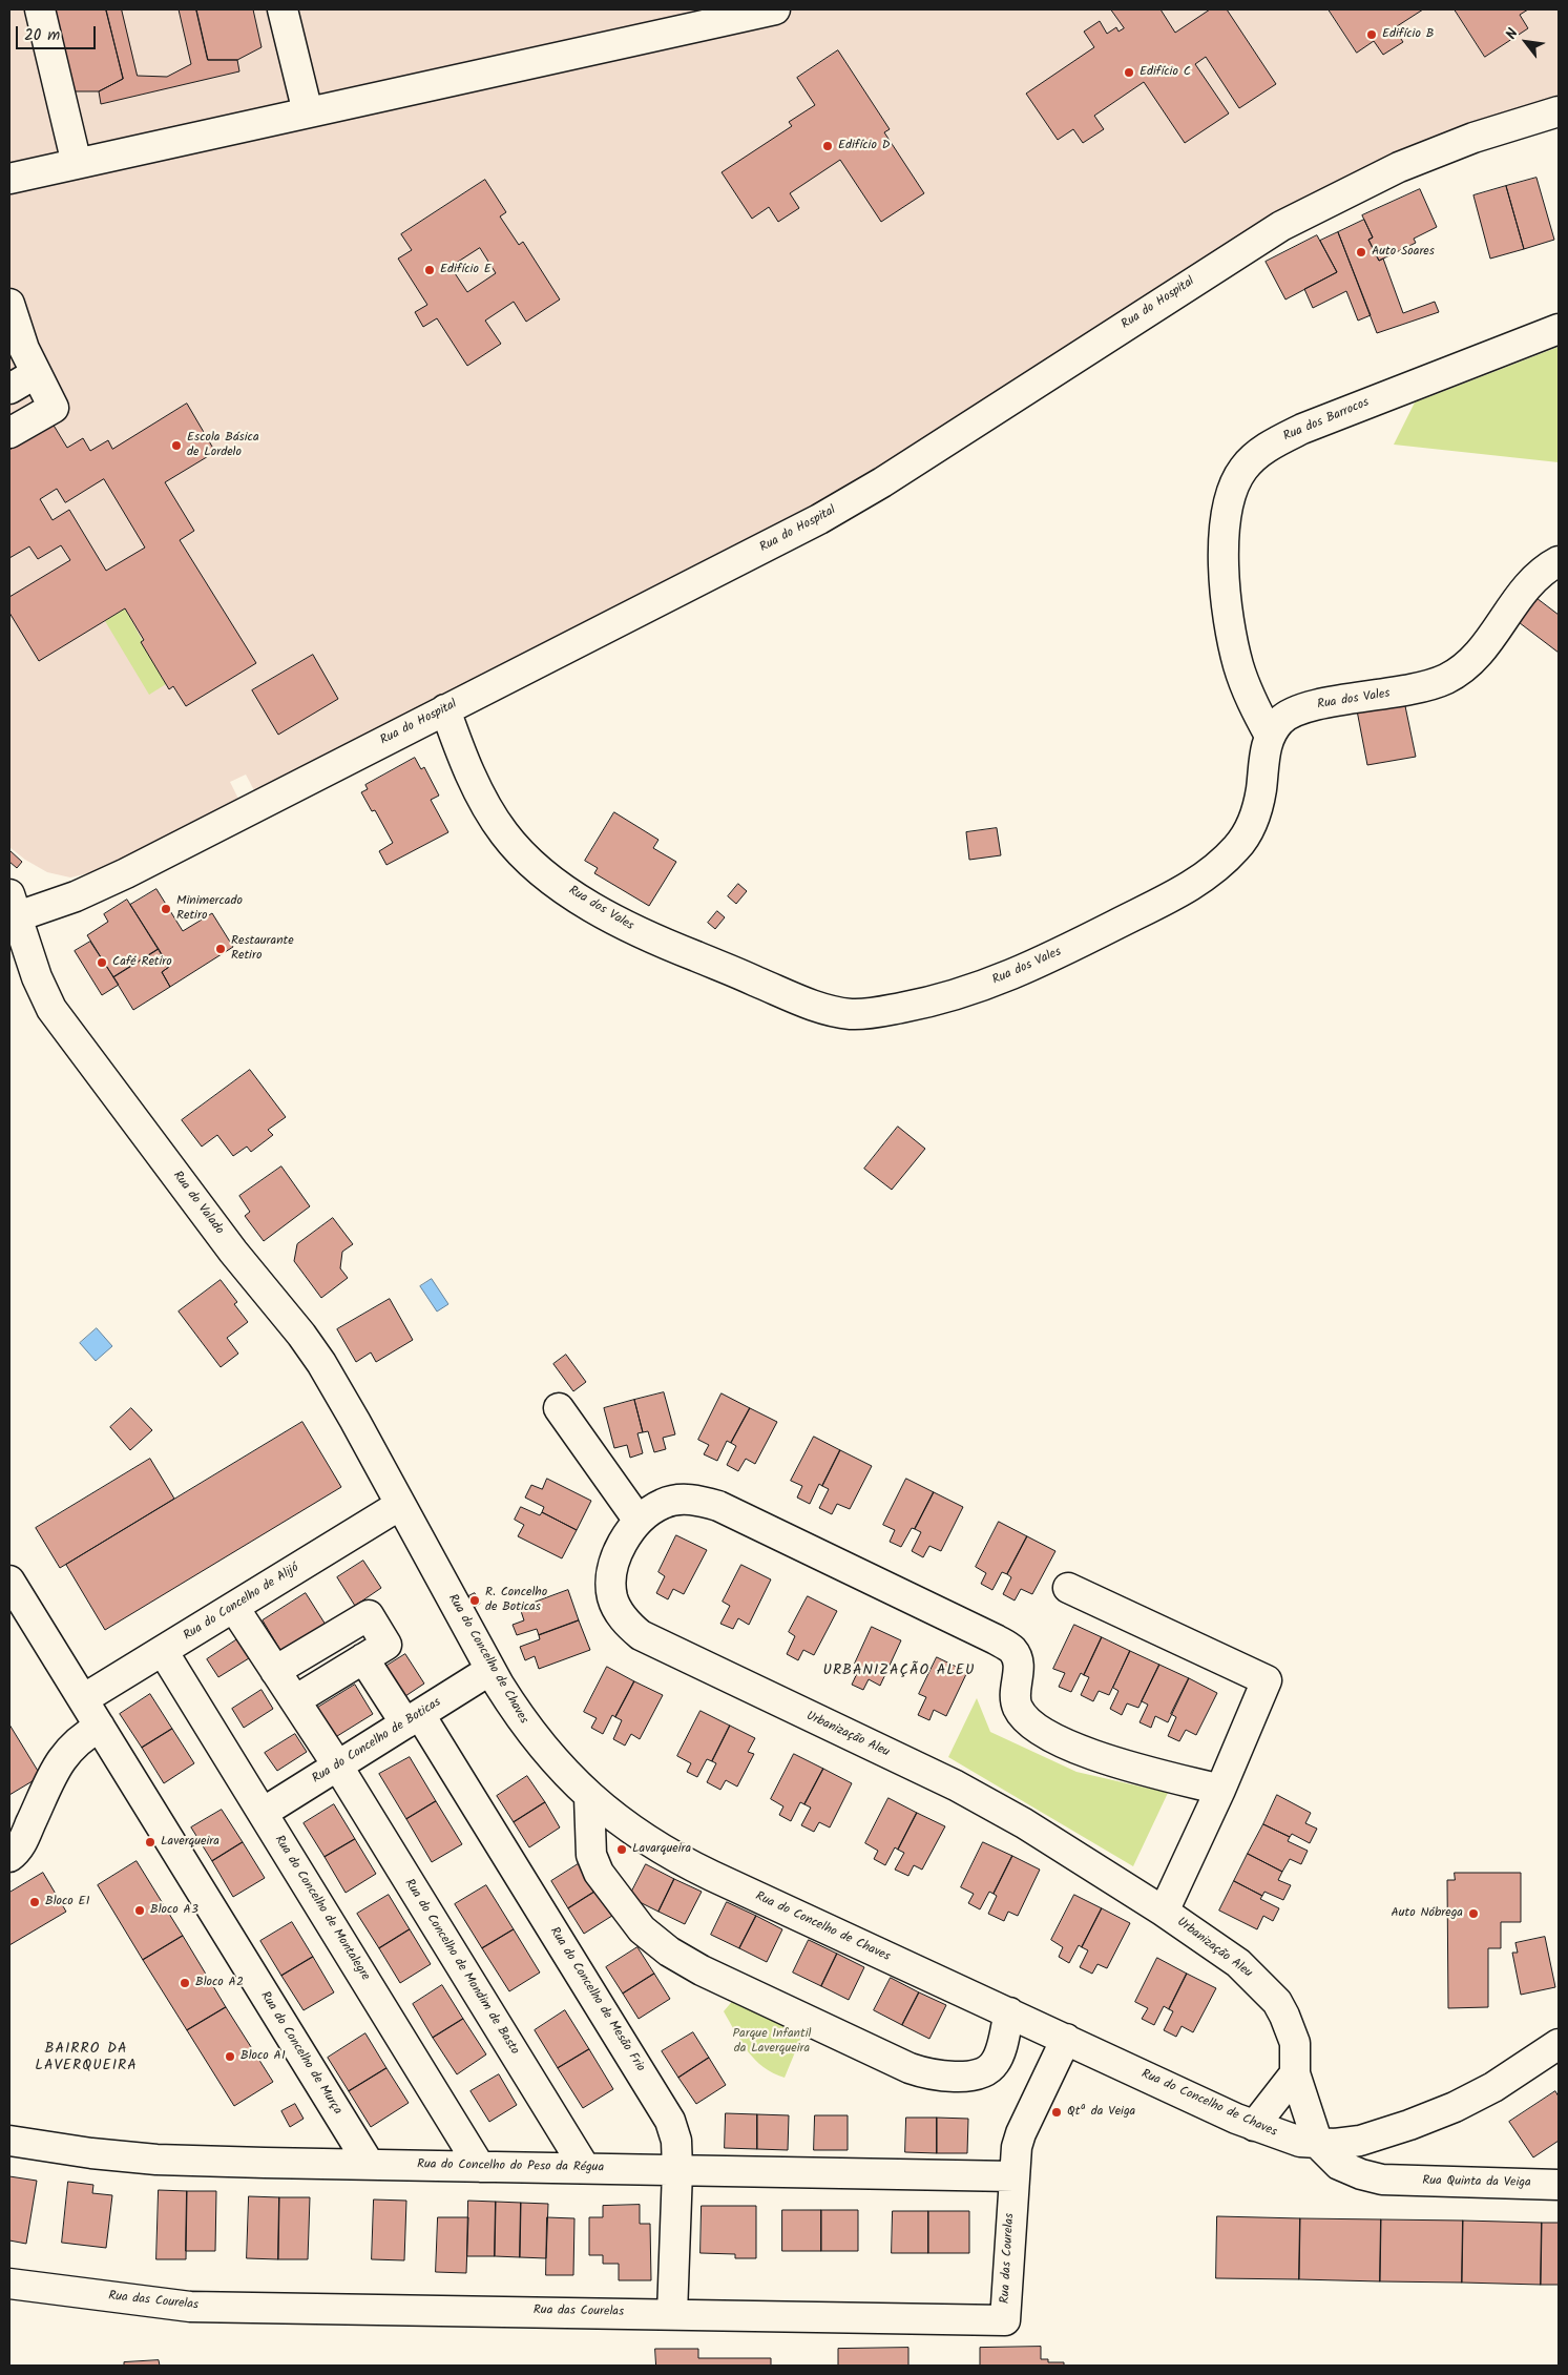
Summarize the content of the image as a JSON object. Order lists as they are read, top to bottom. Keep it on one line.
{"streets":{"street":["Rua do Hospital","Rua dos Barrocos","Rua dos Vales","Rua do Valado","Rua do Concelho de Alijó","Rua do Concelho de Chaves","Urbanização Aleu","Rua do Concelho de Boticas","Rua do Concelho de Montalegre","Rua do Concelho de Mondim de Basto","Rua do Concelho de Mesão Frio","Rua do Concelho de Murça","Rua do Concelho do Peso da Régua","Rua Quinta da Veiga","Rua das Courelas"]},"crossings":[["Rua do Hospital","Rua dos Vales"],["Rua do Hospital","Rua do Valado"],["Rua dos Barrocos","Rua dos Vales"],["Rua do Valado","Rua do Concelho de Alijó"],["Rua do Valado","Rua do Concelho de Chaves"],["Rua do Concelho de Alijó","Rua do Concelho de Chaves"],["Rua do Concelho de Alijó","Rua do Concelho de Montalegre"],["Rua do Concelho de Alijó","Rua do Concelho de Mondim de Basto"],["Rua do Concelho de Alijó","Rua do Concelho de Murça"],["Rua do Concelho de Chaves","Urbanização Aleu"],["Rua do Concelho de Chaves","Rua do Concelho de Boticas"],["Rua do Concelho de Chaves","Rua Quinta da Veiga"],["Urbanização Aleu","Rua Quinta da Veiga"],["Rua do Concelho de Boticas","Rua do Concelho de Montalegre"],["Rua do Concelho de Boticas","Rua do Concelho de Mondim de Basto"],["Rua do Concelho de Boticas","Rua do Concelho de Mesão Frio"],["Rua do Concelho de Montalegre","Rua do Concelho do Peso da Régua"],["Rua do Concelho de Mondim de Basto","Rua do Concelho do Peso da Régua"],["Rua do Concelho de Mesão Frio","Rua do Concelho do Peso da Régua"],["Rua do Concelho de Mesão Frio","Rua das Courelas"],["Rua do Concelho de Murça","Rua do Concelho do Peso da Régua"],["Rua do Concelho do Peso da Régua","Rua das Courelas"]],"districts":["URBANIZAÇÃO ALEU","BAIRRO DA LAVERQUEIRA"],"parks":["Parque Infantil da Laverqueira"],"places":["Edifício B","Edifício C","Edifício D","Auto Soares","Edifício E","Escola Básica de Lordelo","Minimercado Retiro","Restaurante Retiro","Café Retiro","R. Concelho de Boticas","Laverqueira","Lavarqueira","Bloco E1","Bloco A3","Auto Nóbrega","Bloco A2","Bloco A1","Qtª da Veiga"],"scale_bar":"20 m","north":"top left"}
